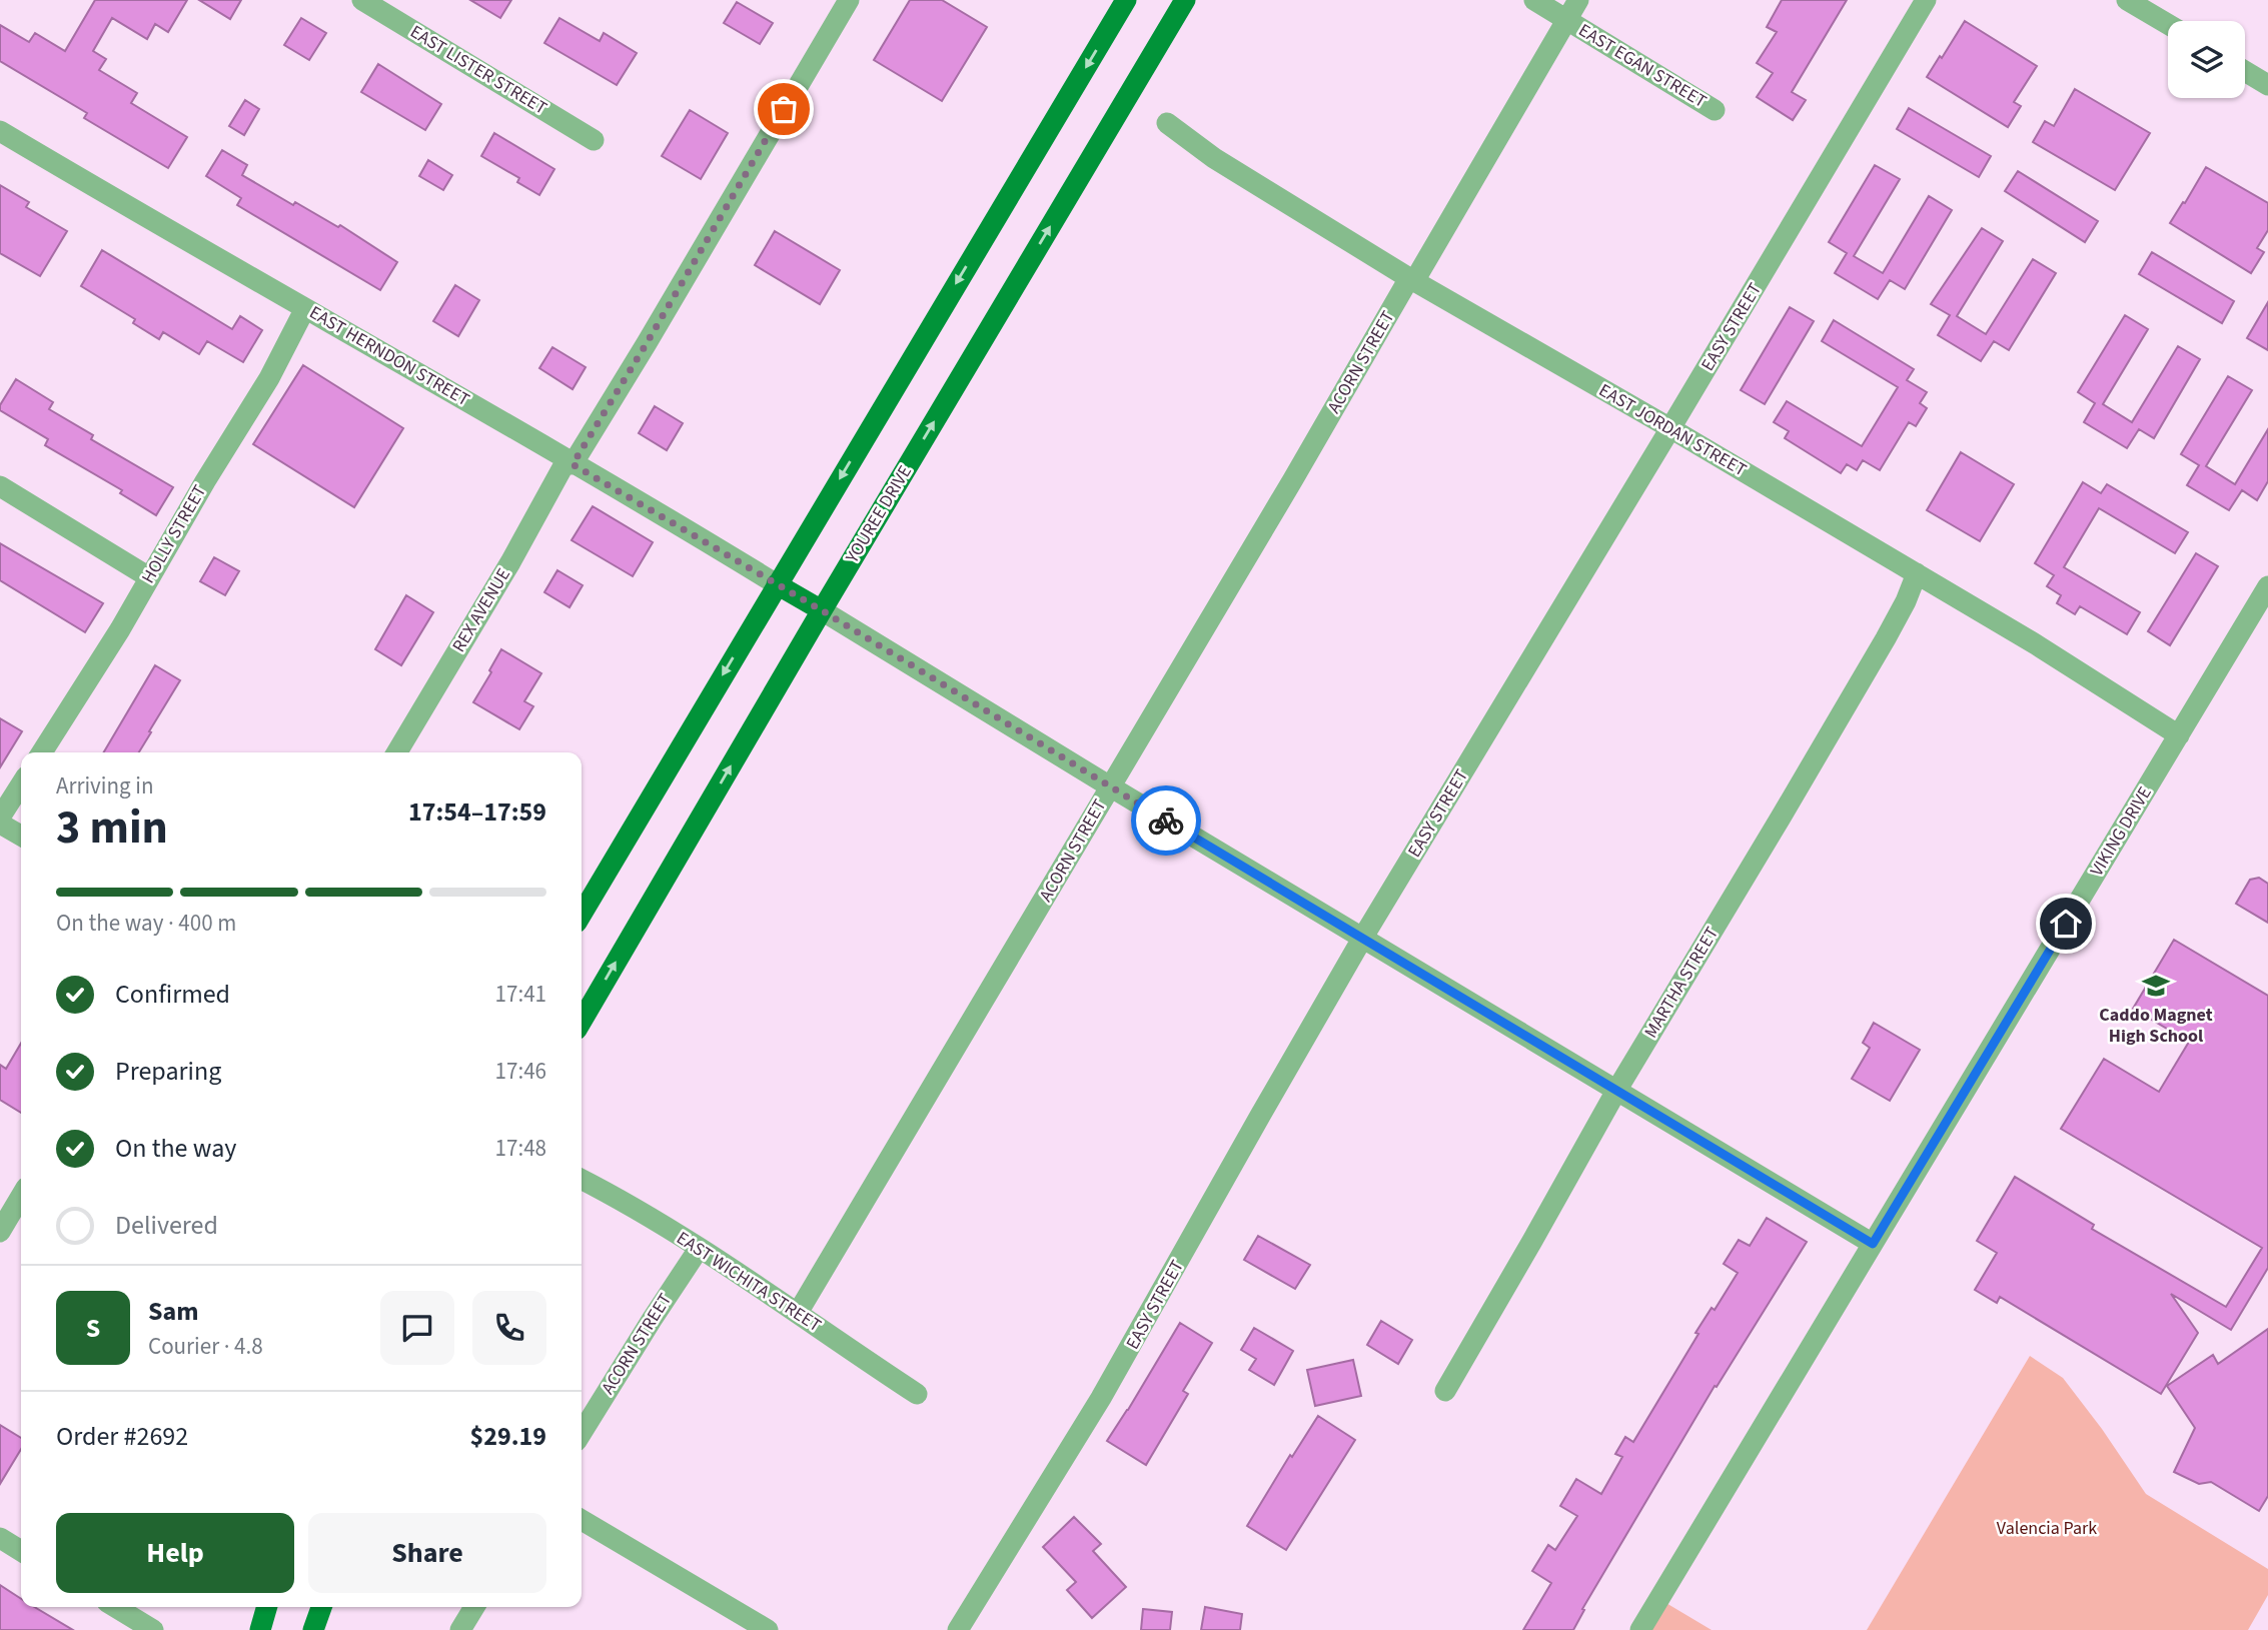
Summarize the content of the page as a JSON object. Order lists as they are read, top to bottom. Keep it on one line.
{"streets":{"main road":["YOUREE DRIVE"],"street":["EAST EGAN STREET","EAST LISTER STREET","EASY STREET","EAST HERNDON STREET","ACORN STREET","EAST JORDAN STREET","HOLLY STREET","REX AVENUE","VIKING DRIVE","MARTHA STREET","EAST WICHITA STREET"]},"crossings":[["EAST EGAN STREET","ACORN STREET"],["EASY STREET","EAST JORDAN STREET"],["EAST HERNDON STREET","HOLLY STREET"],["EAST HERNDON STREET","REX AVENUE"],["ACORN STREET","EAST JORDAN STREET"],["ACORN STREET","EAST WICHITA STREET"],["EAST JORDAN STREET","VIKING DRIVE"],["EAST JORDAN STREET","MARTHA STREET"]],"parks":["Valencia Park"],"places":{"school or university":["Caddo Magnet High School"]},"page":{"heading":["3 min","Arriving in","17:54–17:59"],"panel":["Sam","Courier · 4.8","Order #2692","$29.19"],"bar":"On the way · 400 m","list":[["Confirmed","17:41"],["Preparing","17:46"],["On the way","17:48"],"Delivered"],"round":"S","buttons":["Help","Share"]}}
